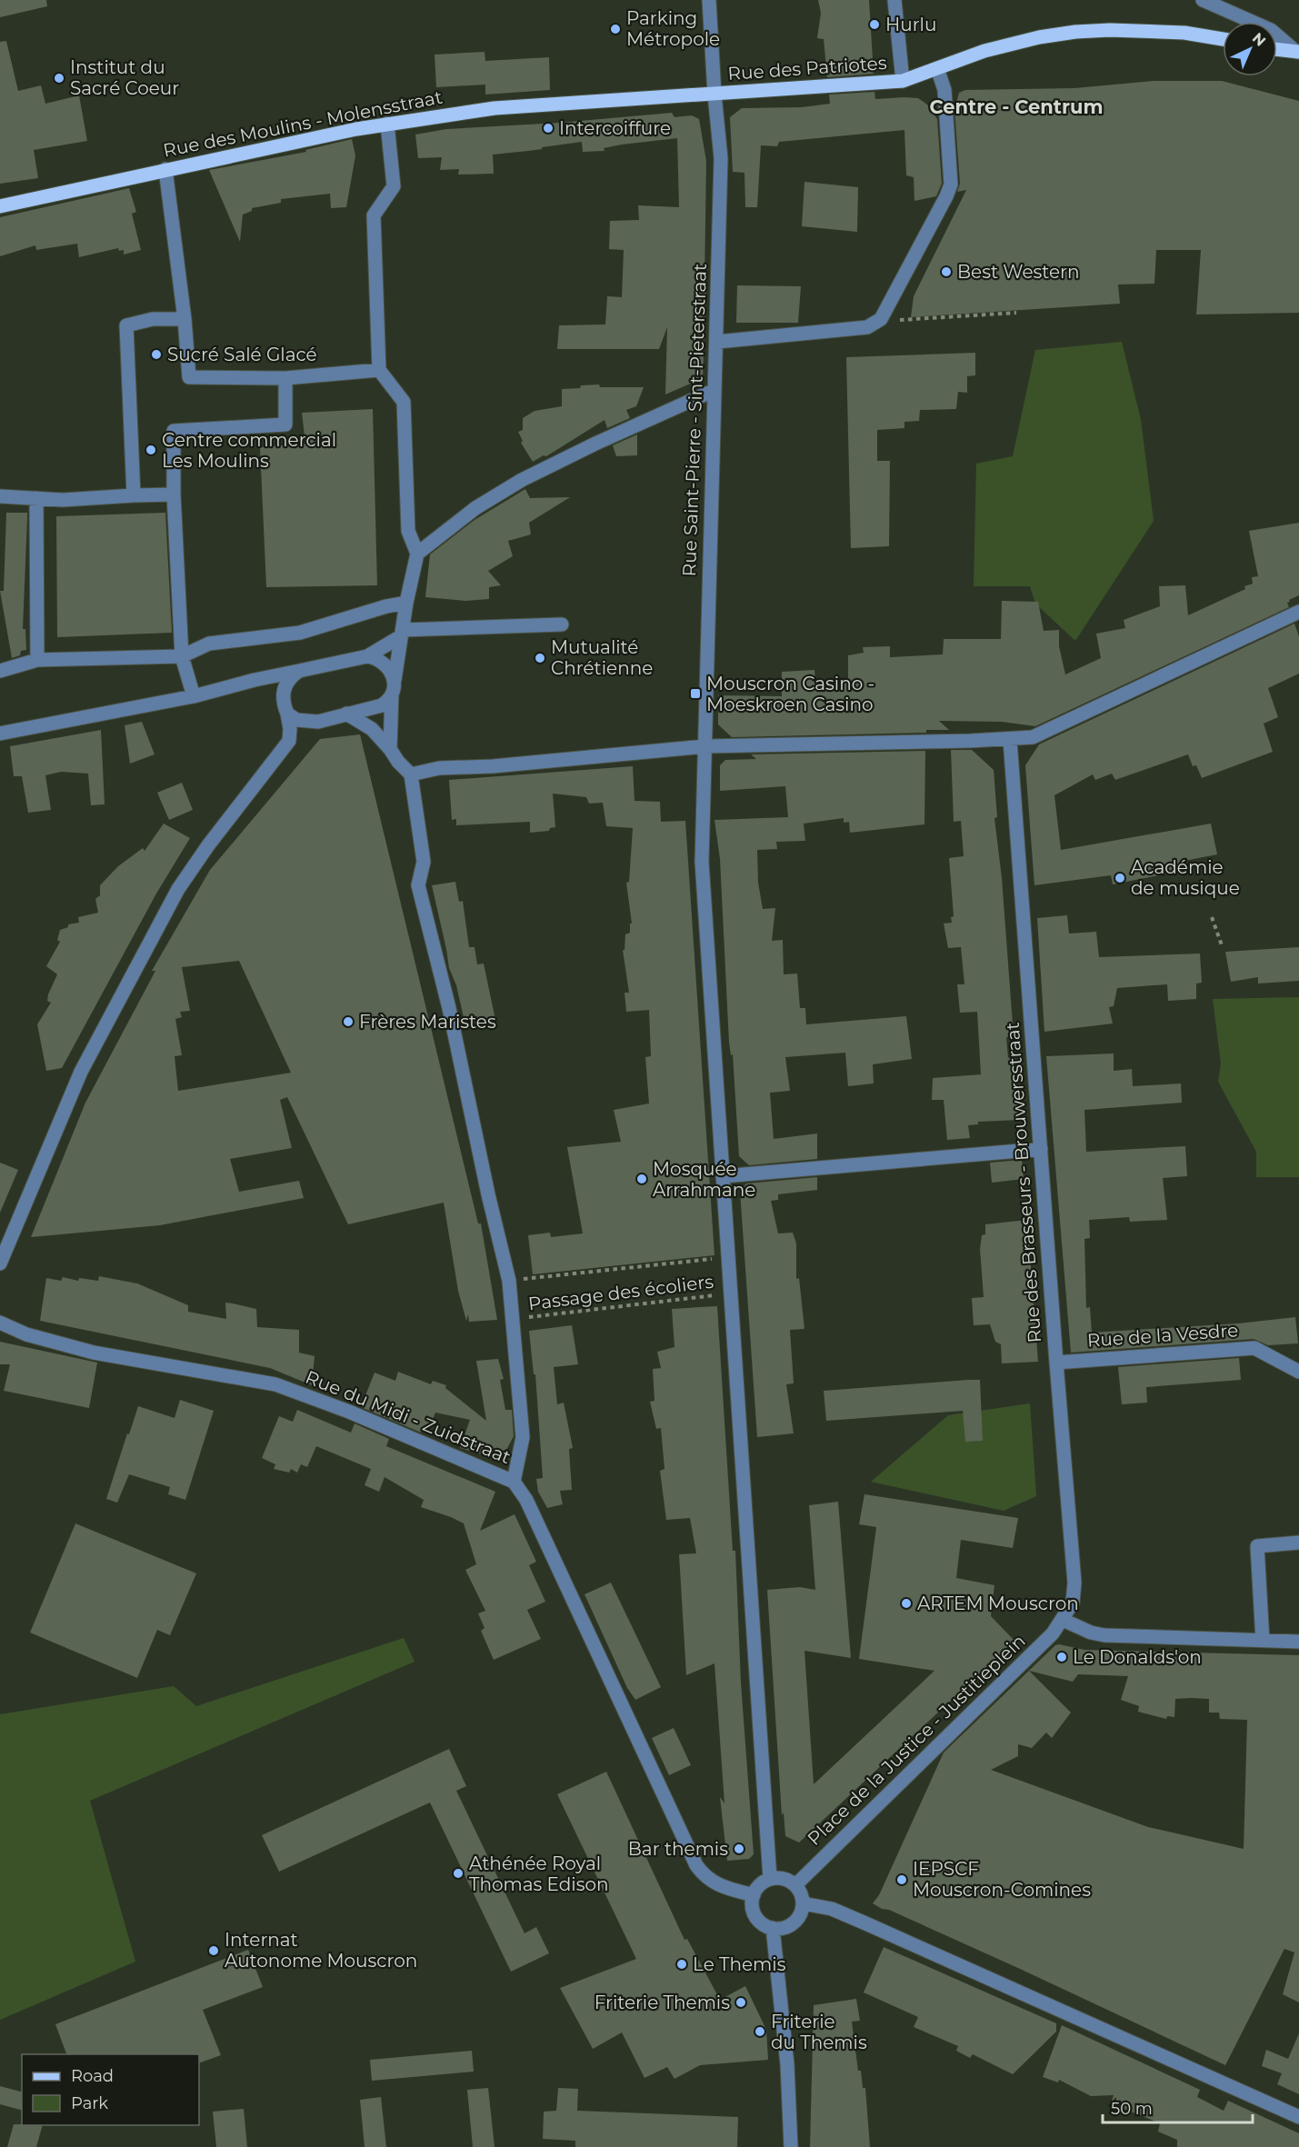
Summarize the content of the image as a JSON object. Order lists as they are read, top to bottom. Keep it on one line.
{"streets":{"main road":["Rue des Patriotes","Rue des Moulins - Molensstraat"],"street":["Rue Saint-Pierre - Sint-Pieterstraat","Rue des Brasseurs - Brouwersstraat","Rue de la Vesdre","Rue du Midi - Zuidstraat","Place de la Justice - Justitieplein"],"path":["Passage des écoliers"]},"crossings":[["Rue des Patriotes","Rue des Moulins - Molensstraat"],["Rue des Patriotes","Rue Saint-Pierre - Sint-Pieterstraat"],["Rue des Moulins - Molensstraat","Rue Saint-Pierre - Sint-Pieterstraat"],["Rue Saint-Pierre - Sint-Pieterstraat","Passage des écoliers"],["Rue Saint-Pierre - Sint-Pieterstraat","Rue du Midi - Zuidstraat"],["Rue Saint-Pierre - Sint-Pieterstraat","Place de la Justice - Justitieplein"],["Rue des Brasseurs - Brouwersstraat","Rue de la Vesdre"],["Rue des Brasseurs - Brouwersstraat","Place de la Justice - Justitieplein"],["Rue du Midi - Zuidstraat","Place de la Justice - Justitieplein"]],"districts":["Centre - Centrum"],"places":{"other":["Hurlu","Parking Métropole","Institut du Sacré Coeur","Intercoiffure","Best Western","Sucré Salé Glacé","Centre commercial Les Moulins","Mutualité Chrétienne","Académie de musique","Frères Maristes","Mosquée Arrahmane","ARTEM Mouscron","Le Donalds'on","Bar themis","Athénée Royal Thomas Edison","IEPSCF Mouscron-Comines","Internat Autonome Mouscron","Le Themis","Friterie Themis","Friterie du Themis"],"transit":["Mouscron Casino - Moeskroen Casino"]},"legend":["Road","Park"],"scale_bar":"50 m","north":"top right"}
